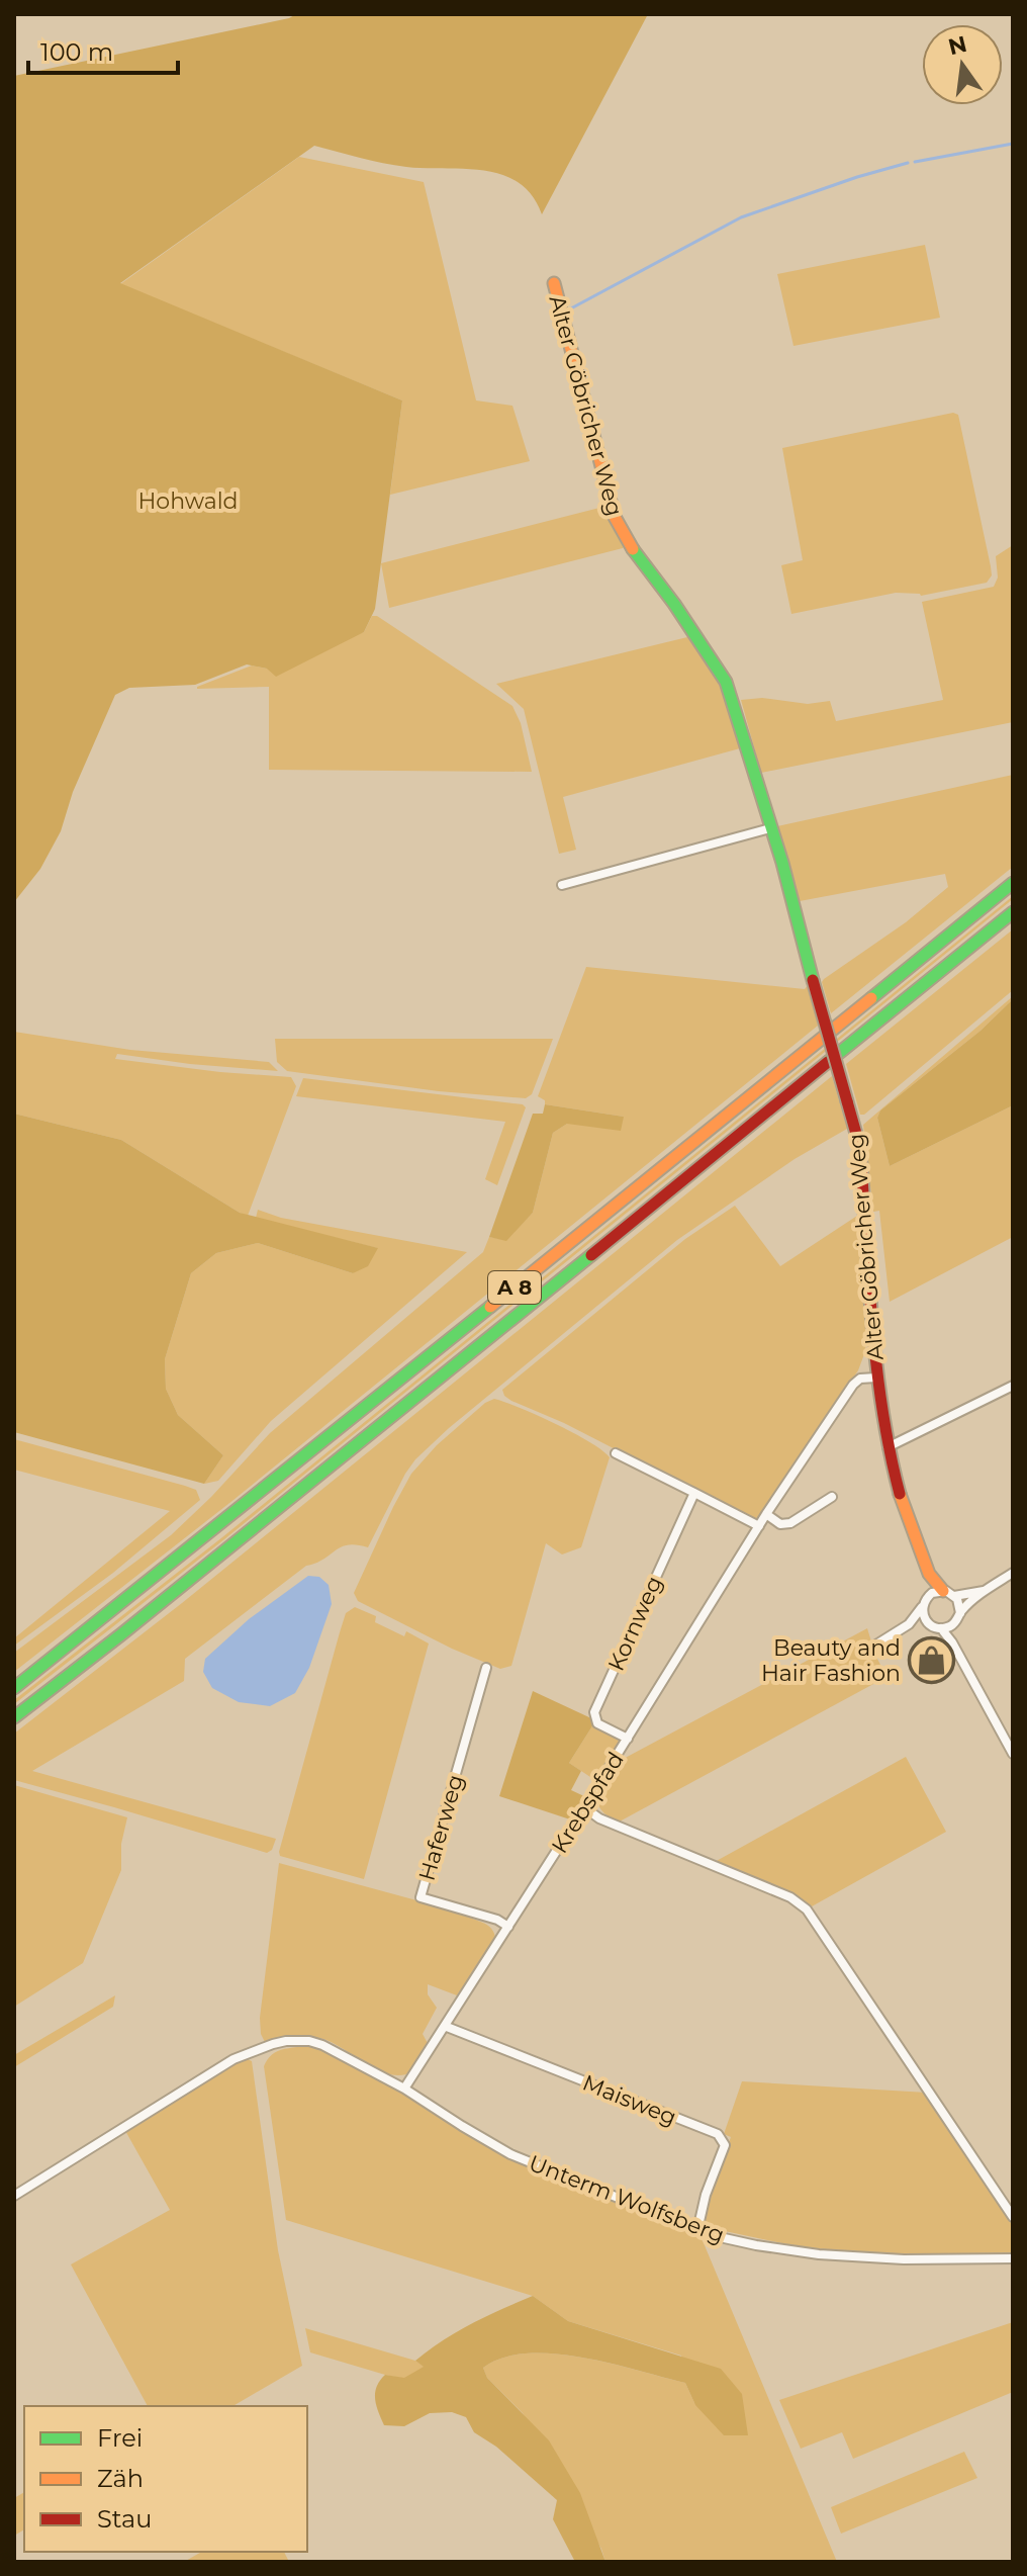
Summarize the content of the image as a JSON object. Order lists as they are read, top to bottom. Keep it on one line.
{"streets":{"main road":["Alter Göbricher Weg","A 8"],"street":["Kornweg","Krebspfad","Haferweg","Maisweg","Unterm Wolfsberg"]},"crossings":[["Alter Göbricher Weg","Krebspfad"],["Kornweg","Krebspfad"],["Krebspfad","Haferweg"],["Krebspfad","Maisweg"],["Krebspfad","Unterm Wolfsberg"],["Maisweg","Unterm Wolfsberg"]],"parks":["Hohwald"],"places":{"shop":["Beauty and Hair Fashion"]},"legend":["Frei","Zäh","Stau"],"scale_bar":"100 m","north":"top"}
